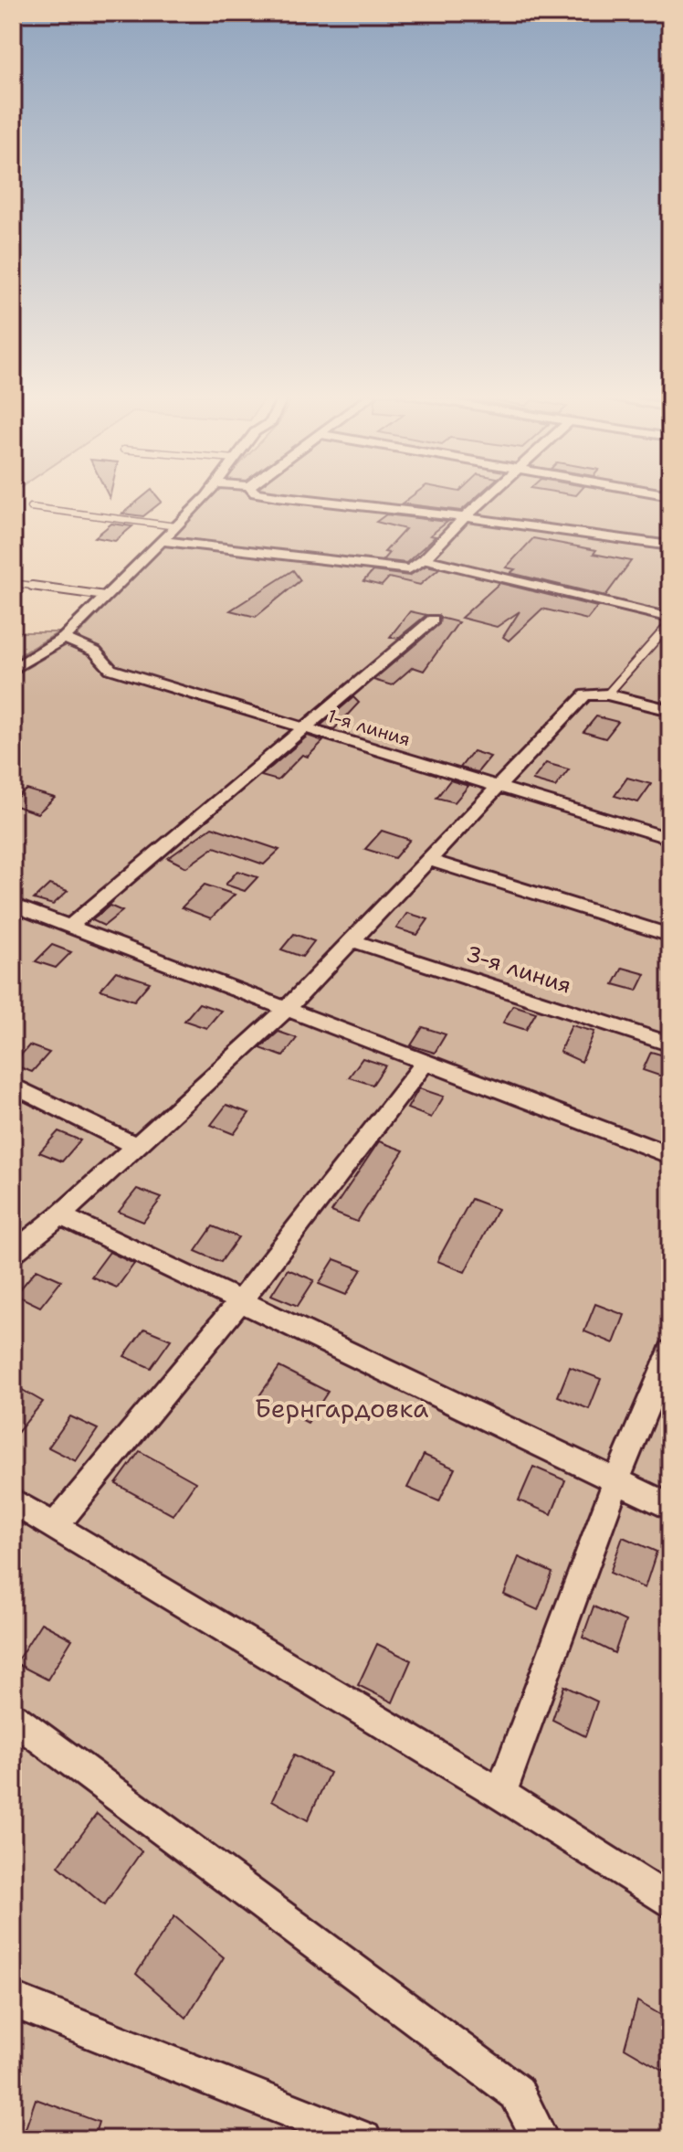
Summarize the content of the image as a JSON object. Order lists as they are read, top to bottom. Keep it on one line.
{"streets":{"street":["1-я линия","3-я линия"]},"parks":["Бернгардовка"]}
